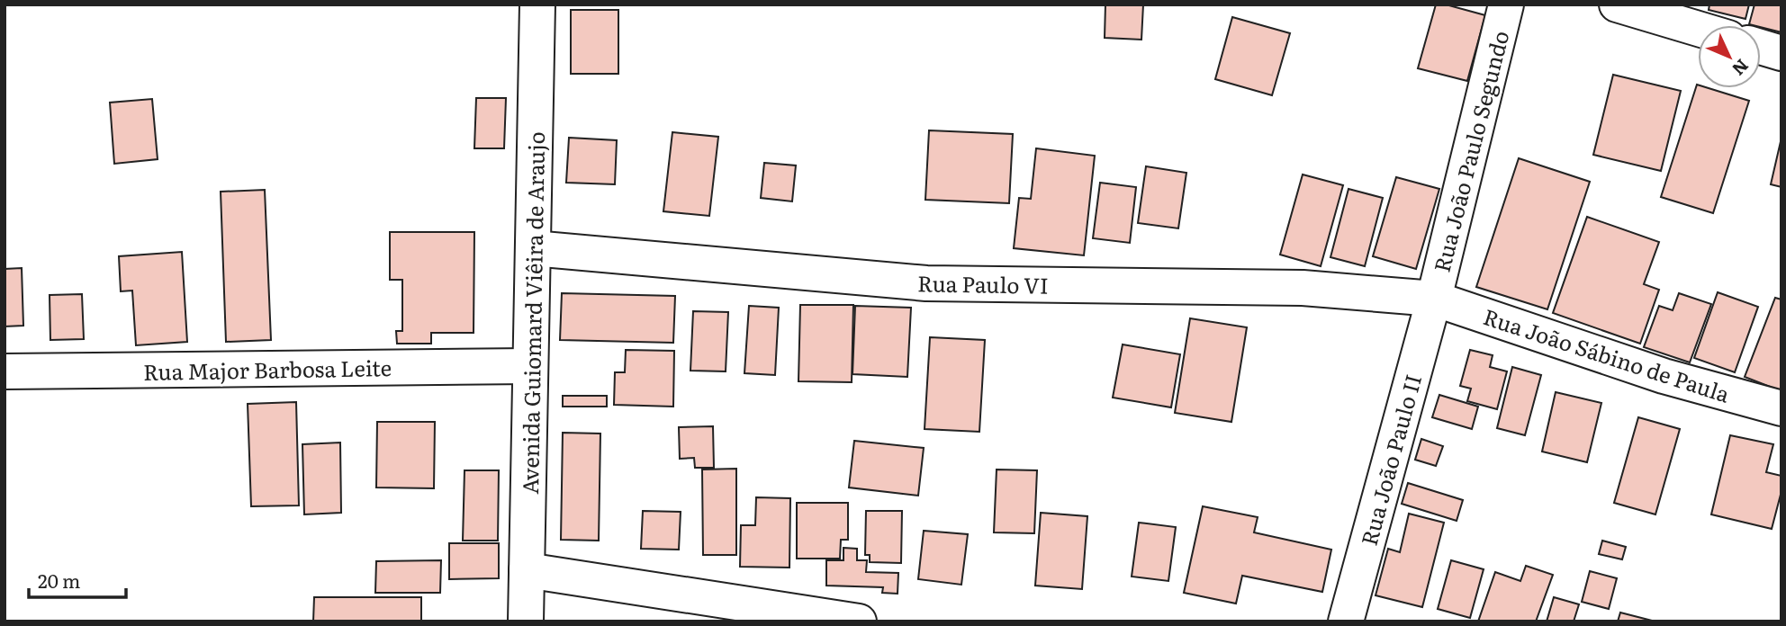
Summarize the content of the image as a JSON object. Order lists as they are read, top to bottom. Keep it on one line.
{"streets":{"street":["Rua João Paulo Segundo","Rua Paulo VI","Avenida Guiomard Viêira de Araujo","Rua João Sábino de Paula","Rua Major Barbosa Leite","Rua João Paulo II"]},"crossings":[["Rua João Paulo Segundo","Rua Paulo VI"],["Rua João Paulo Segundo","Rua João Sábino de Paula"],["Rua João Paulo Segundo","Rua João Paulo II"],["Rua Paulo VI","Avenida Guiomard Viêira de Araujo"],["Rua Paulo VI","Rua João Sábino de Paula"],["Rua Paulo VI","Rua João Paulo II"],["Avenida Guiomard Viêira de Araujo","Rua Major Barbosa Leite"],["Rua João Sábino de Paula","Rua João Paulo II"]],"scale_bar":"20 m","north":"bottom right"}
